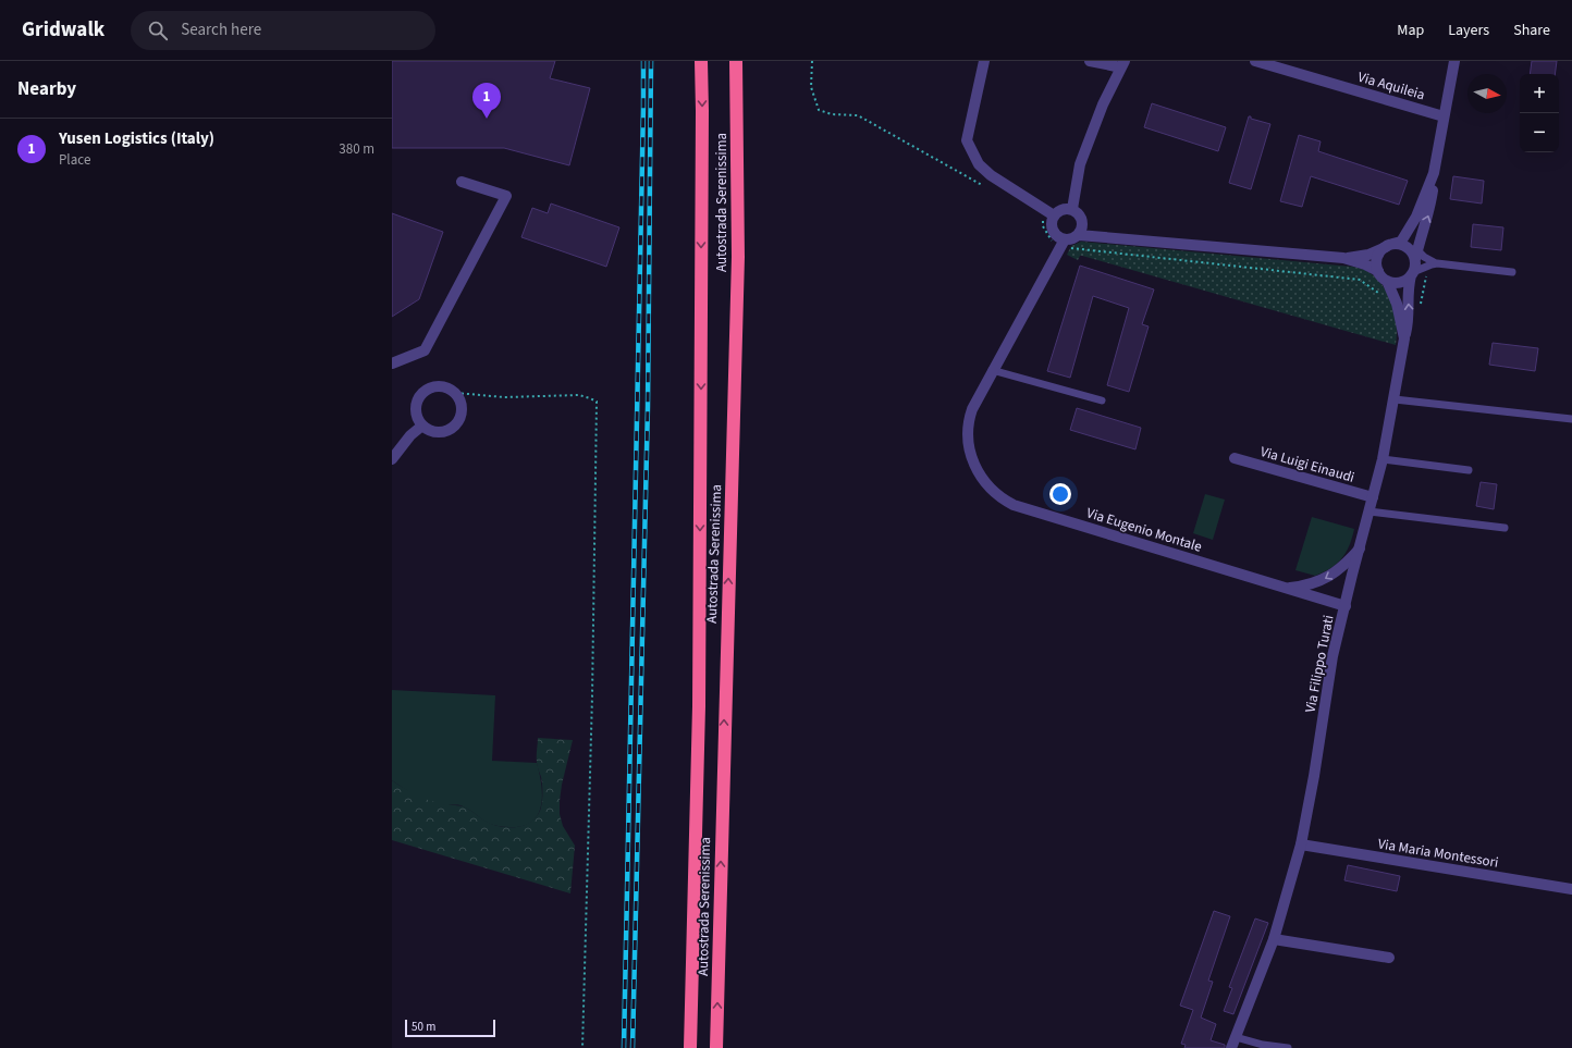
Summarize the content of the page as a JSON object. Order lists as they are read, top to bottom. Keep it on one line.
{"streets":{"highway":["Autostrada Serenissima"],"street":["Via Aquileia","Via Luigi Einaudi","Via Eugenio Montale","Via Filippo Turati","Via Maria Montessori"]},"crossings":[["Via Luigi Einaudi","Via Filippo Turati"],["Via Eugenio Montale","Via Filippo Turati"],["Via Filippo Turati","Via Maria Montessori"]],"scale_bar":"50 m","north":"right","page":{"header":"Gridwalk","search":"Search here","nav":["Map","Layers","Share"],"heading":"Nearby","map_buttons":["+","−"],"pins":"1","list":[{"mark":"1","name":"Yusen Logistics (Italy)","note":"Place","value":"380 m"}],"scale":"50 m"}}
